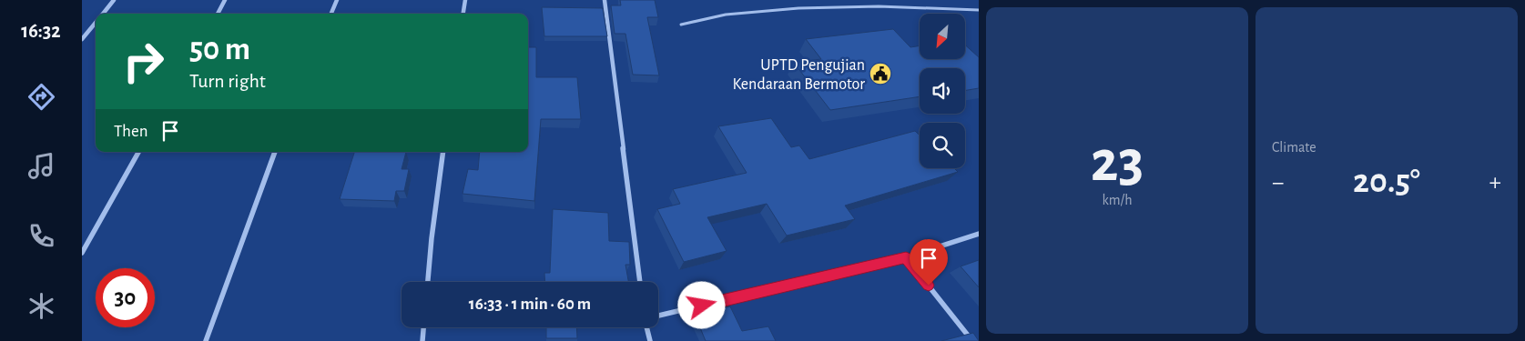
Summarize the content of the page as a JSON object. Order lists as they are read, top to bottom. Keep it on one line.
{"places":{"public building":["UPTD Pengujian Kendaraan Bermotor"]},"north":"bottom left","page":{"tabs":"16:32","tile":[["23","km/h"],"Climate"],"turn":["50 m","Turn right"],"then":"Then","heat":["−","20.5°","+"],"limit":"30","trip":"16:33 · 1 min · 60 m"}}
